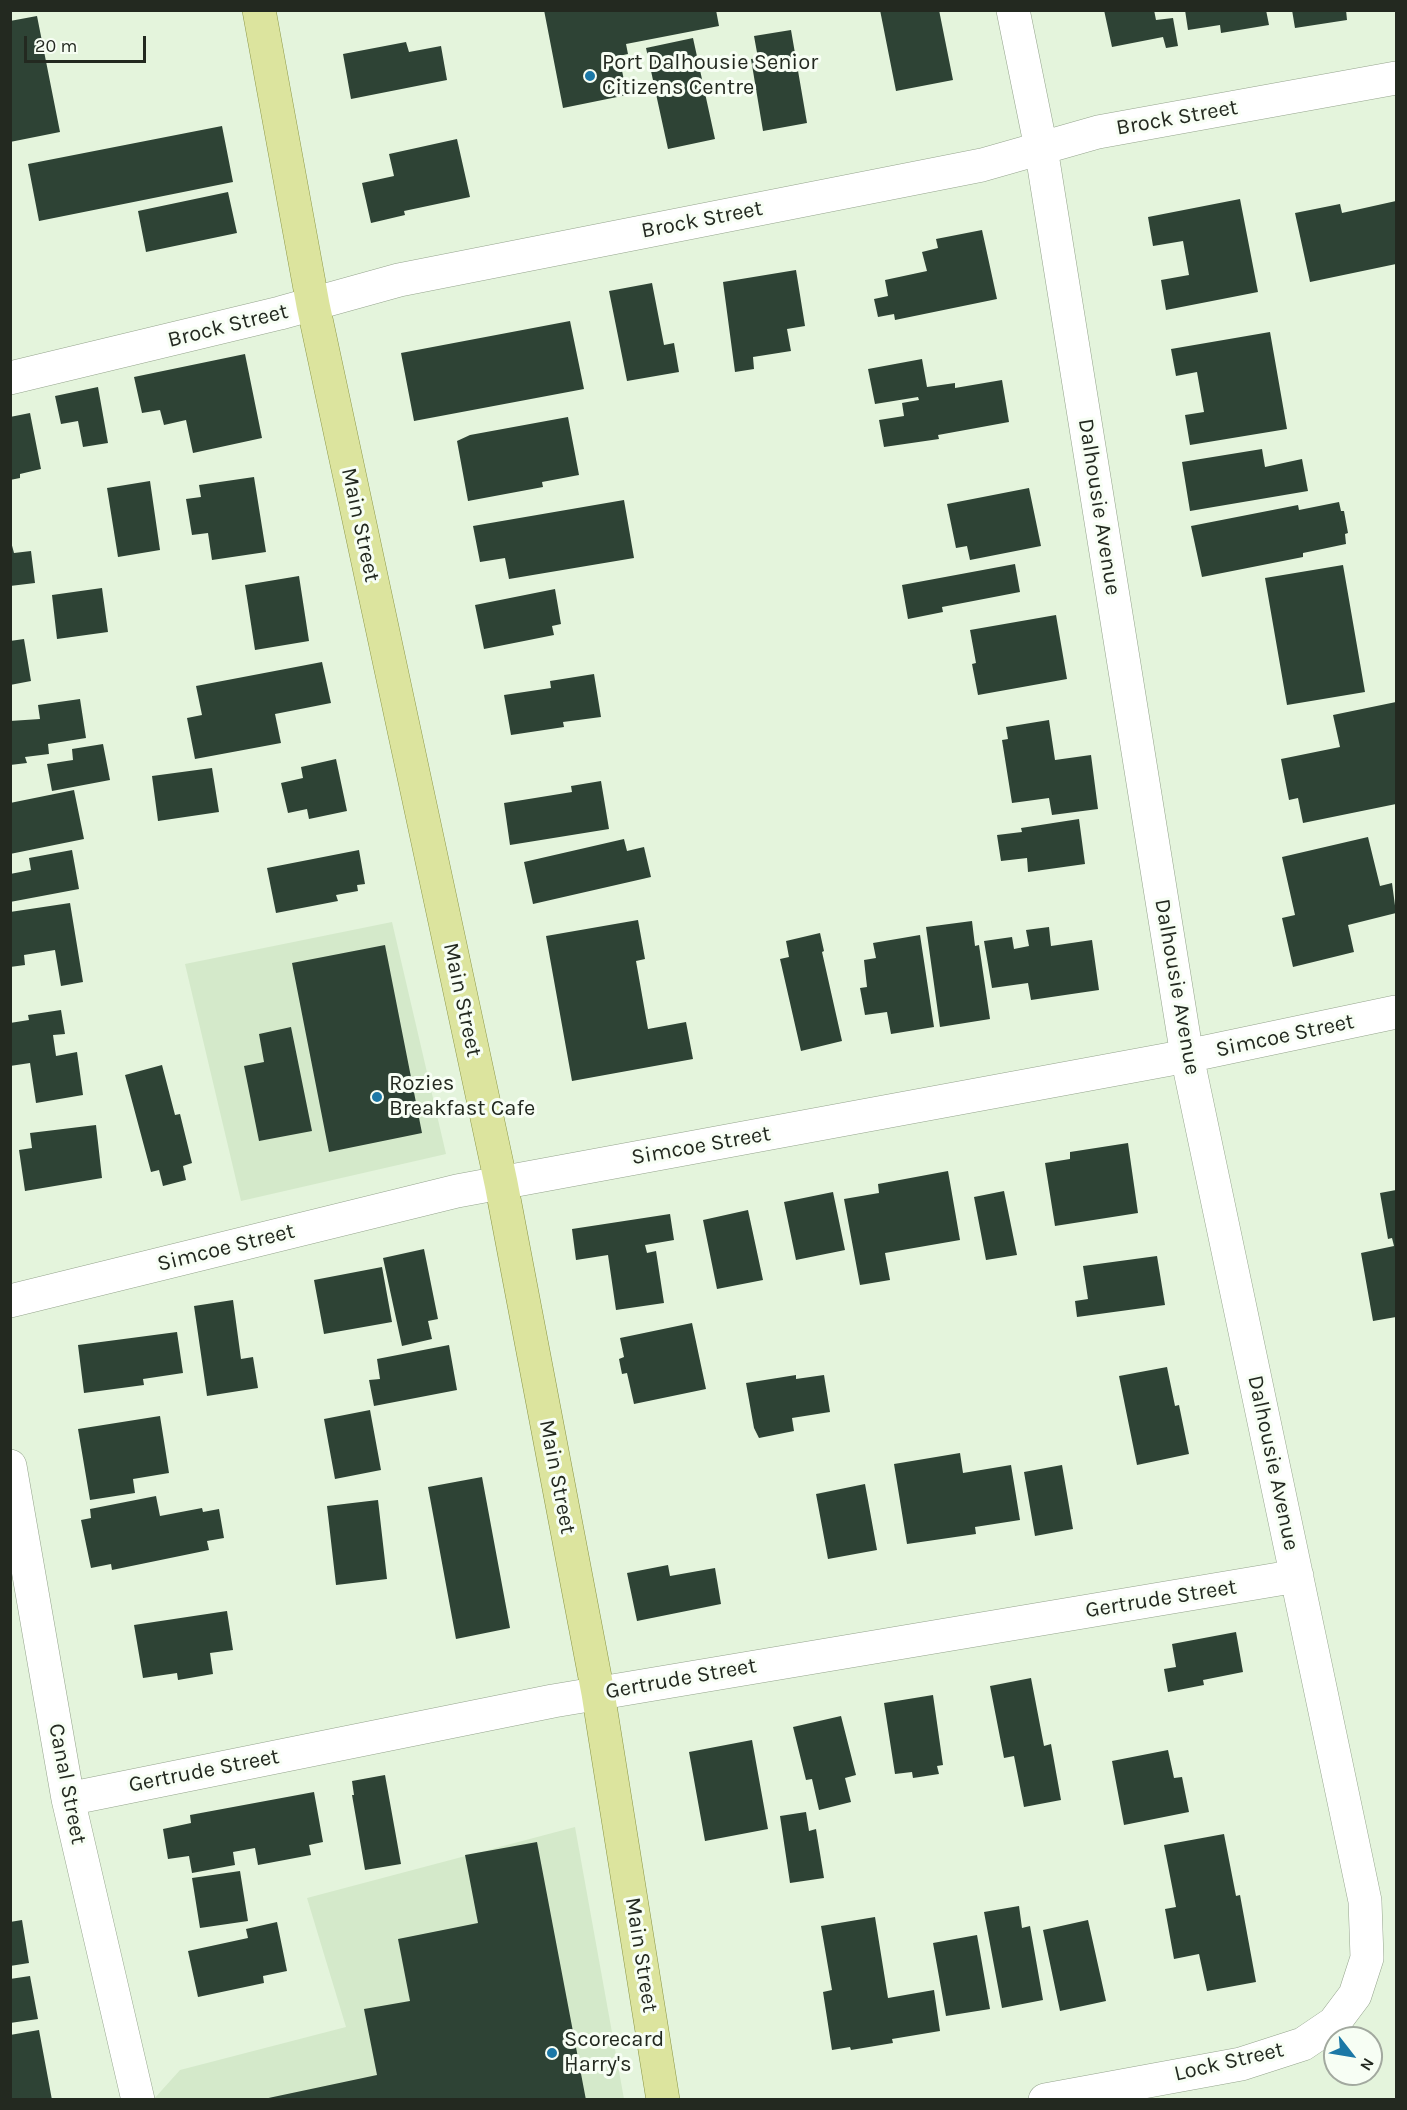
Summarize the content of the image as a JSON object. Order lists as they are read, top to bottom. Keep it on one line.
{"streets":{"main road":["Main Street"],"street":["Brock Street","Dalhousie Avenue","Simcoe Street","Gertrude Street","Canal Street","Lock Street"]},"crossings":[["Brock Street","Dalhousie Avenue"],["Brock Street","Main Street"],["Dalhousie Avenue","Simcoe Street"],["Dalhousie Avenue","Gertrude Street"],["Dalhousie Avenue","Lock Street"],["Main Street","Simcoe Street"],["Main Street","Gertrude Street"],["Gertrude Street","Canal Street"]],"places":["Port Dalhousie Senior Citizens Centre","Rozies Breakfast Cafe","Scorecard Harry's"],"scale_bar":"20 m","north":"bottom right"}
